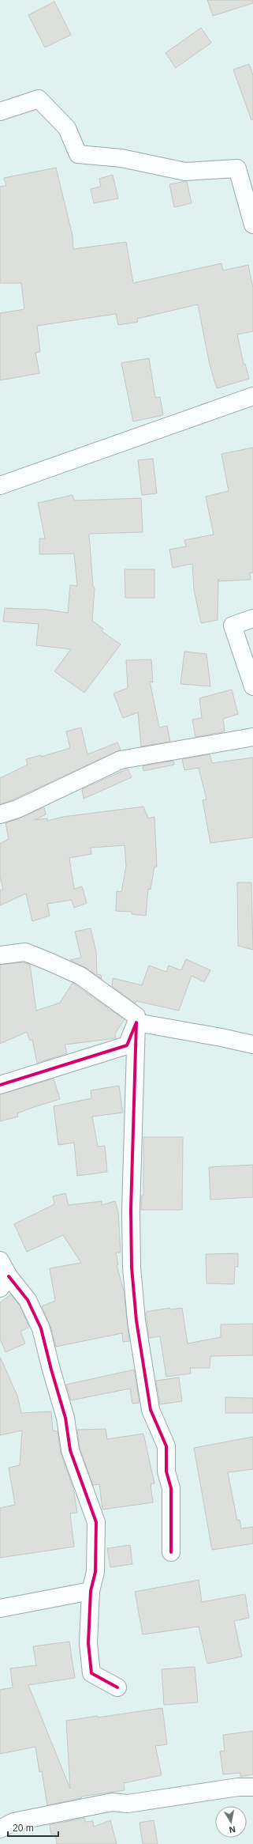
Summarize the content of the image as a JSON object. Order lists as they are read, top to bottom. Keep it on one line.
{"scale_bar":"20 m","north":"bottom"}
